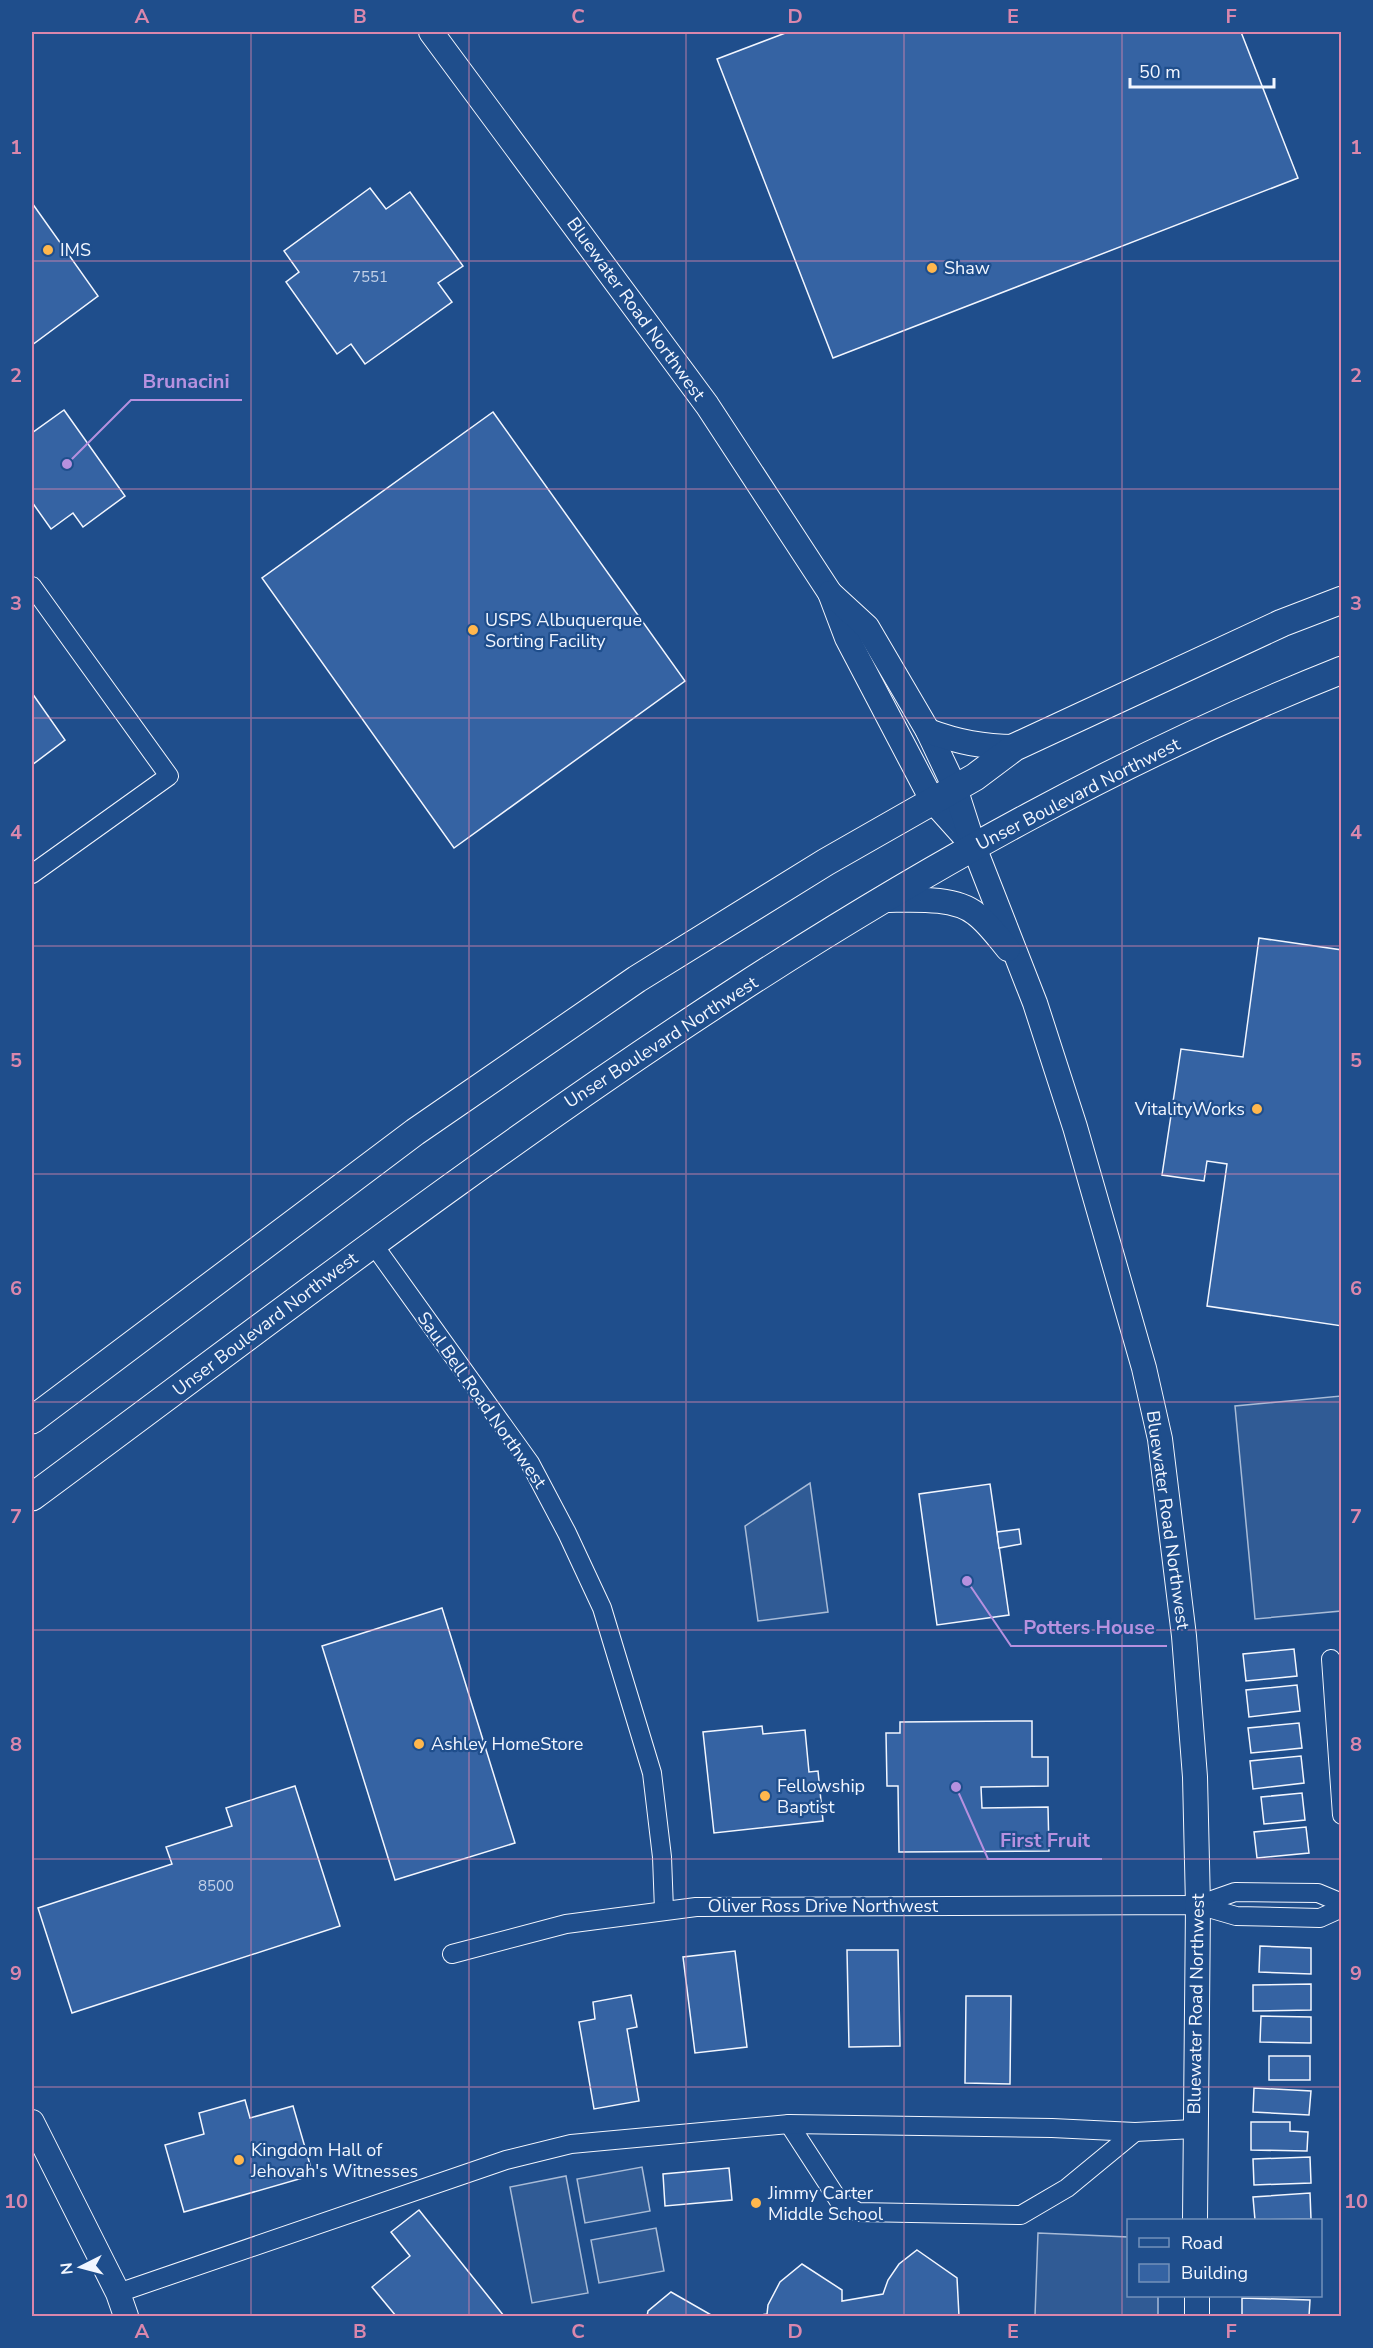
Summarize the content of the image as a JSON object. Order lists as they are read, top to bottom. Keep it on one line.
{"streets":{"main road":["Unser Boulevard Northwest"],"street":["Bluewater Road Northwest","Saul Bell Road Northwest","Oliver Ross Drive Northwest"]},"crossings":[["Bluewater Road Northwest","Unser Boulevard Northwest"],["Bluewater Road Northwest","Oliver Ross Drive Northwest"],["Unser Boulevard Northwest","Saul Bell Road Northwest"],["Saul Bell Road Northwest","Oliver Ross Drive Northwest"]],"places":["IMS","Shaw","Brunacini","USPS Albuquerque Sorting Facility","VitalityWorks","Potters House","Ashley HomeStore","First Fruit","Fellowship Baptist","Kingdom Hall of Jehovah's Witnesses","Jimmy Carter Middle School"],"house_numbers":["7551","8500"],"legend":["Road","Building"],"scale_bar":"50 m","north":"left","grid":{"columns":["A","B","C","D","E","F"],"rows":["1","2","3","4","5","6","7","8","9","10"]}}
